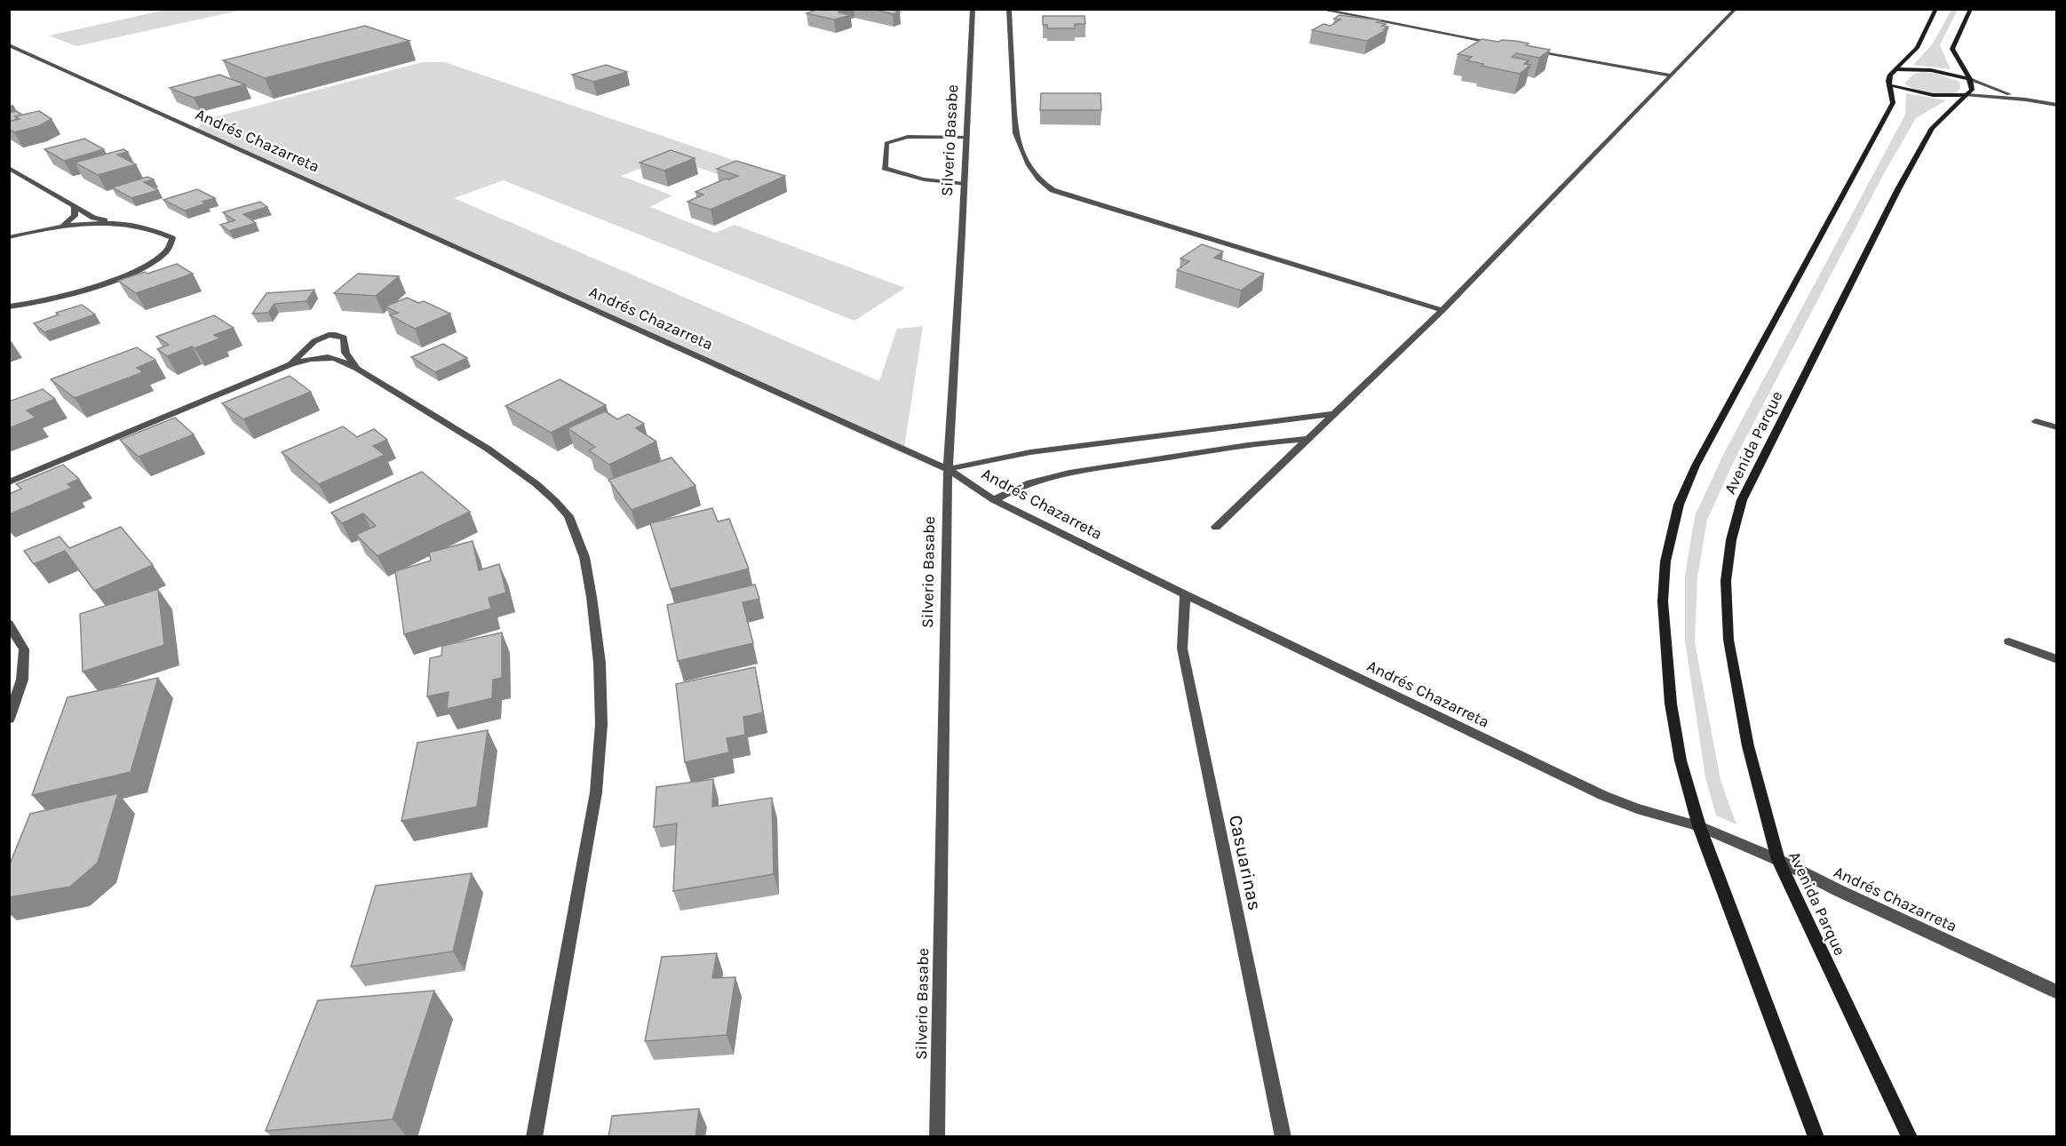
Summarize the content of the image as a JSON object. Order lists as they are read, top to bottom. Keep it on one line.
{"streets":{"street":["Andrés Chazarreta","Silverio Basabe","Avenida Parque","Casuarinas"]},"crossings":[["Andrés Chazarreta","Silverio Basabe"],["Andrés Chazarreta","Avenida Parque"],["Andrés Chazarreta","Casuarinas"]]}
